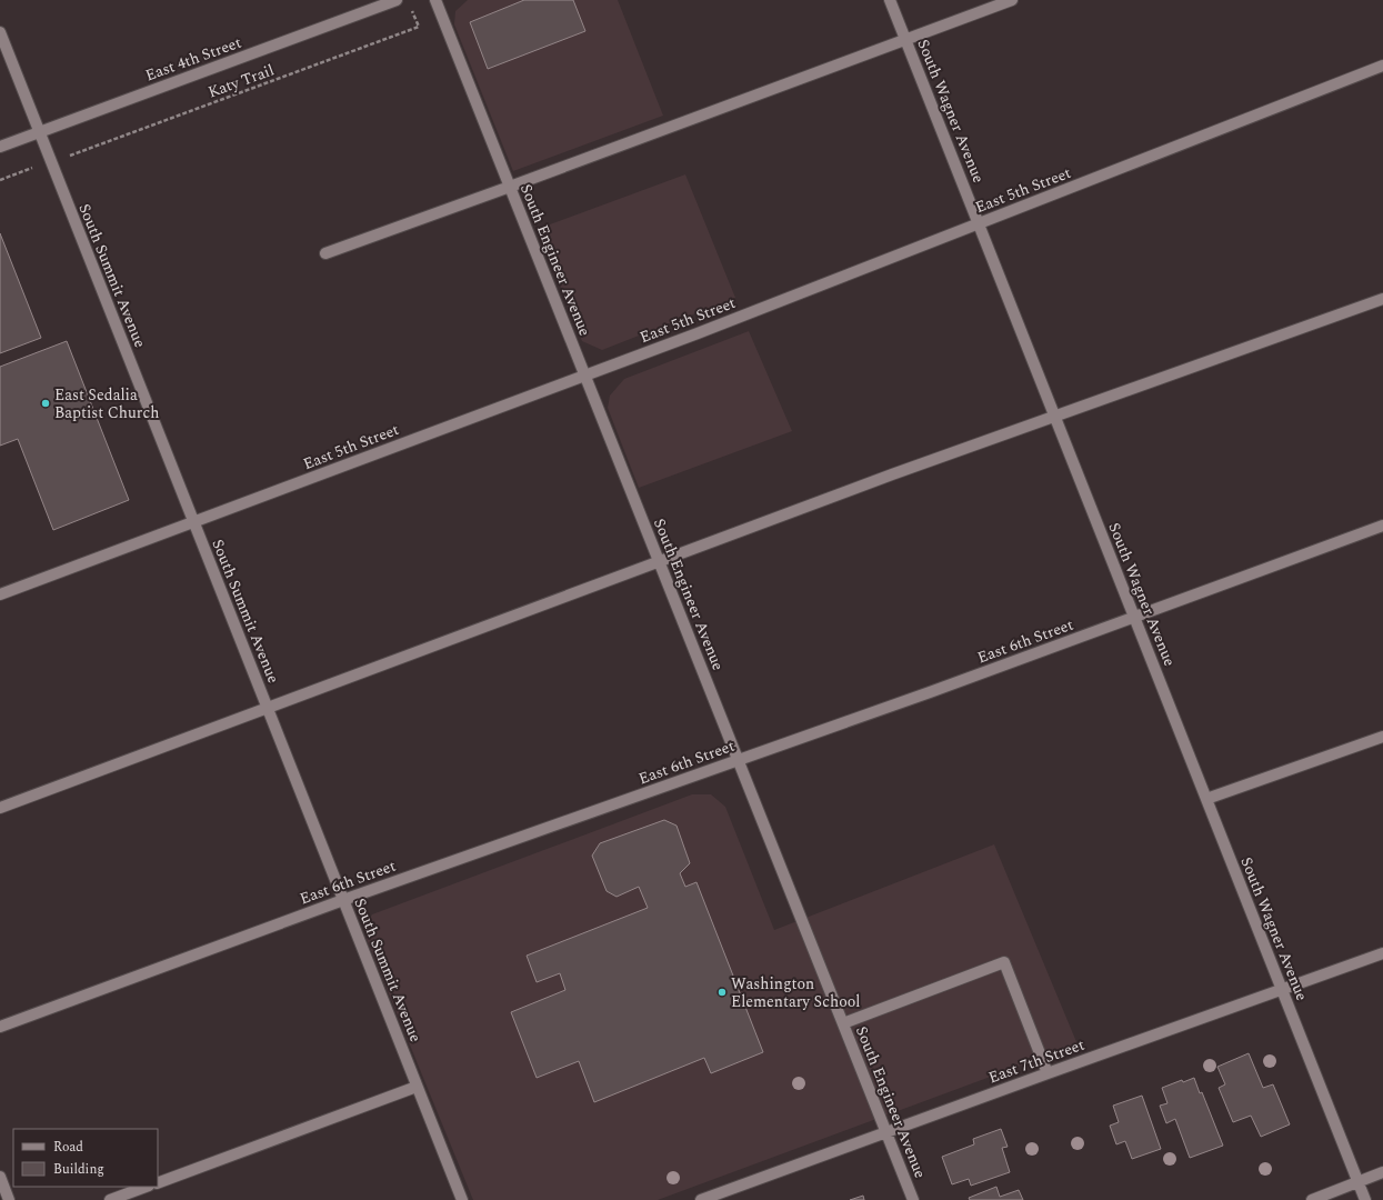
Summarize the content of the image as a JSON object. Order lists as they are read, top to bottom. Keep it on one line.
{"streets":{"street":["East 4th Street","South Wagner Avenue","East 5th Street","South Engineer Avenue","South Summit Avenue","East 6th Street","East 7th Street"],"path":["Katy Trail"]},"crossings":[["East 4th Street","South Summit Avenue"],["South Wagner Avenue","East 5th Street"],["South Wagner Avenue","East 6th Street"],["South Wagner Avenue","East 7th Street"],["East 5th Street","South Engineer Avenue"],["East 5th Street","South Summit Avenue"],["South Engineer Avenue","East 6th Street"],["South Engineer Avenue","East 7th Street"],["South Summit Avenue","East 6th Street"]],"places":["East Sedalia Baptist Church","Washington Elementary School"],"legend":["Road","Building"]}
